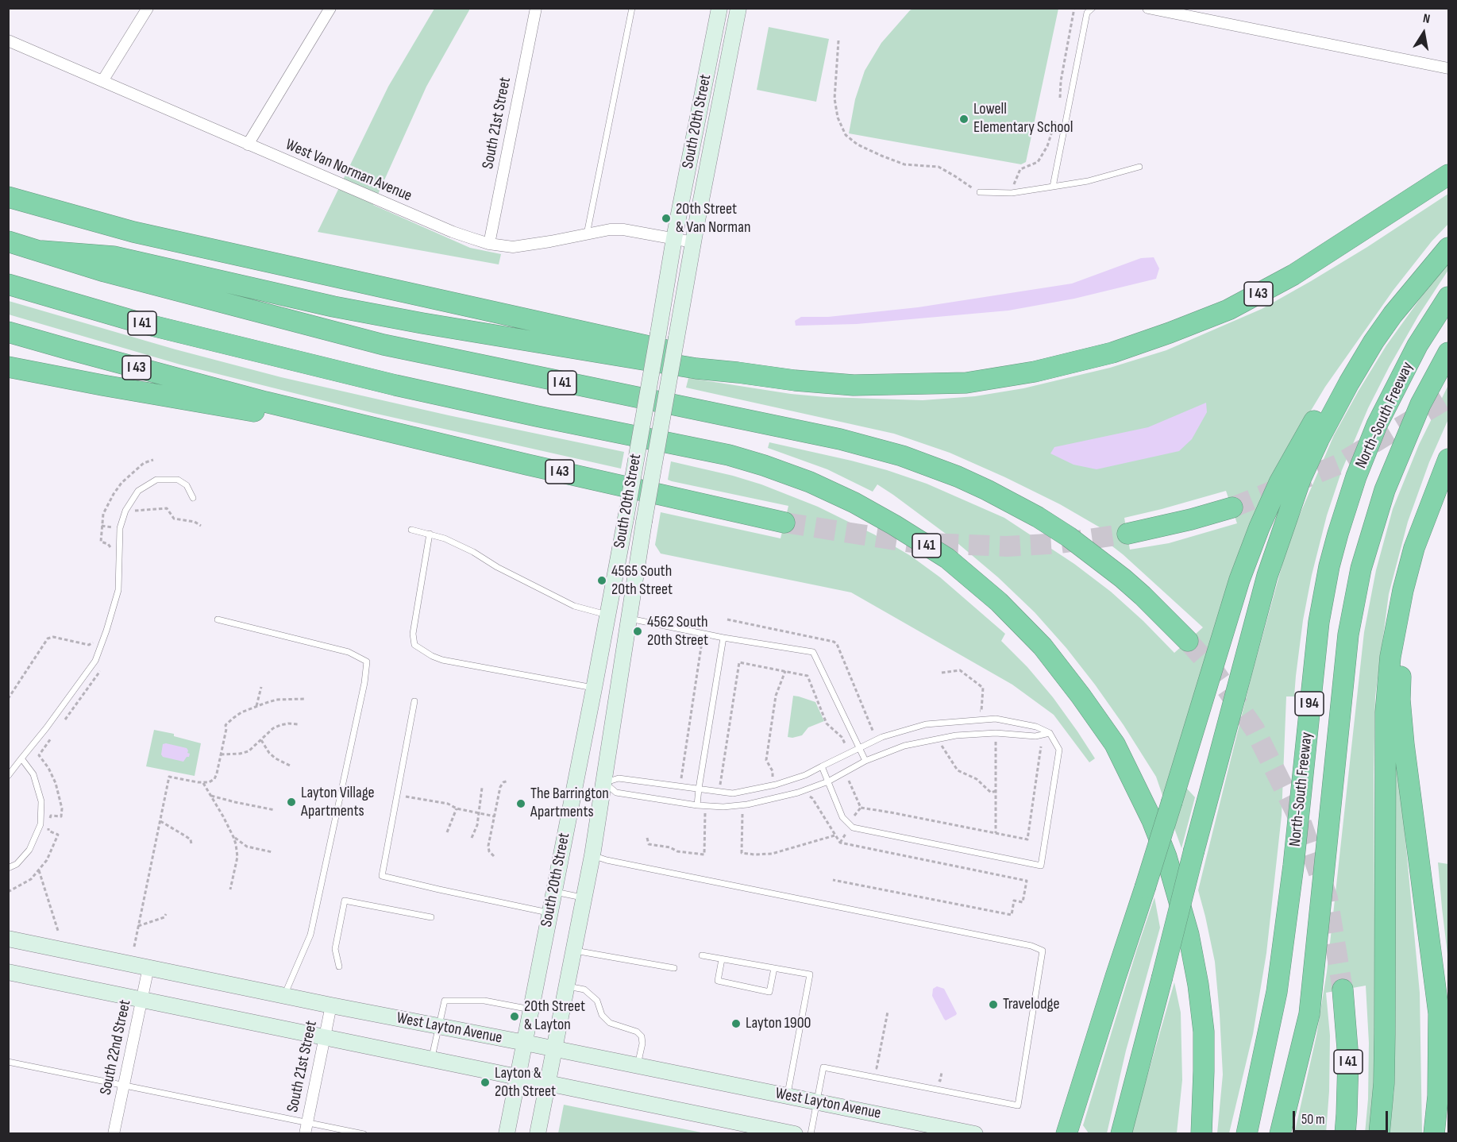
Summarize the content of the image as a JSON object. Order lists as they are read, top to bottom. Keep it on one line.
{"streets":{"highway":["I 43","I 41","North-South Freeway","I 94"],"street":["South 20th Street","South 21st Street","West Van Norman Avenue","West Layton Avenue","South 22nd Street"]},"crossings":[["South 20th Street","West Van Norman Avenue"],["South 20th Street","West Layton Avenue"],["South 21st Street","West Van Norman Avenue"],["South 21st Street","West Layton Avenue"],["I 43","I 41"],["West Layton Avenue","South 22nd Street"]],"places":["Lowell Elementary School","20th Street & Van Norman","4565 South 20th Street","4562 South 20th Street","Layton Village Apartments","The Barrington Apartments","Travelodge","20th Street & Layton","Layton 1900","Layton & 20th Street"],"scale_bar":"50 m","north":"top"}
